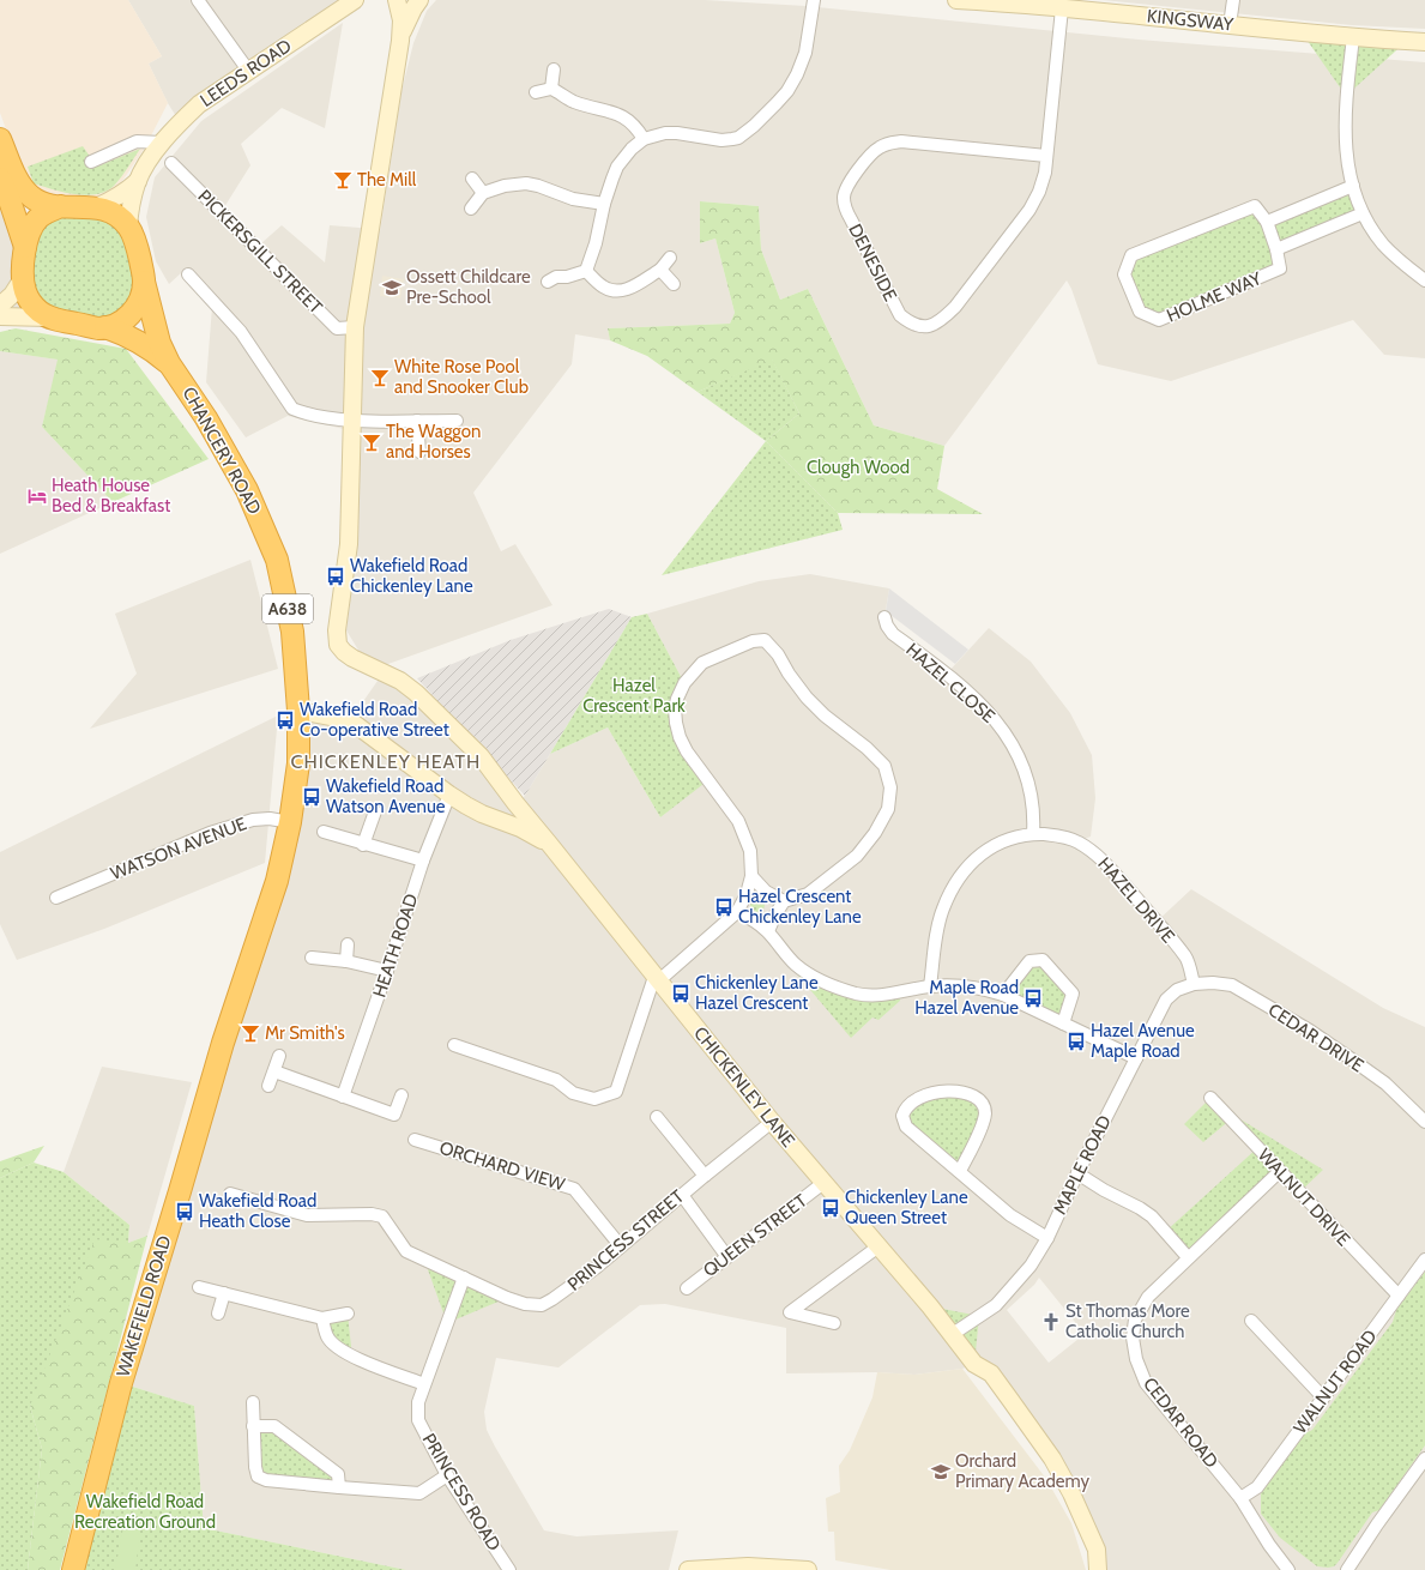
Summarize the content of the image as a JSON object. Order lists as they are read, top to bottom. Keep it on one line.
{"streets":{"highway":["CHANCERY ROAD","A638","WAKEFIELD ROAD"],"street":["KINGSWAY","LEEDS ROAD","PICKERSGILL STREET","DENESIDE","HOLME WAY","HAZEL CLOSE","WATSON AVENUE","HAZEL DRIVE","HEATH ROAD","CEDAR DRIVE","CHICKENLEY LANE","MAPLE ROAD","ORCHARD VIEW","WALNUT DRIVE","QUEEN STREET","PRINCESS STREET","WALNUT ROAD","CEDAR ROAD","PRINCESS ROAD"]},"crossings":[["KINGSWAY","DENESIDE"],["LEEDS ROAD","CHANCERY ROAD"],["LEEDS ROAD","A638"],["CHANCERY ROAD","A638"],["CHANCERY ROAD","WATSON AVENUE"],["CHANCERY ROAD","WAKEFIELD ROAD"],["HAZEL CLOSE","HAZEL DRIVE"],["HAZEL DRIVE","CEDAR DRIVE"],["HAZEL DRIVE","MAPLE ROAD"],["CEDAR DRIVE","MAPLE ROAD"],["CHICKENLEY LANE","MAPLE ROAD"],["CHICKENLEY LANE","QUEEN STREET"],["CHICKENLEY LANE","PRINCESS STREET"],["ORCHARD VIEW","PRINCESS STREET"],["WALNUT DRIVE","WALNUT ROAD"],["WALNUT DRIVE","CEDAR ROAD"],["PRINCESS STREET","PRINCESS ROAD"],["WALNUT ROAD","CEDAR ROAD"]],"districts":["CHICKENLEY HEATH"],"parks":["Clough Wood","Hazel Crescent Park","Wakefield Road Recreation Ground"],"places":{"bar":["The Mill","White Rose Pool and Snooker Club","The Waggon and Horses","Mr Smith's"],"school or university":["Ossett Childcare Pre-School","Orchard Primary Academy"],"hotel":["Heath House Bed & Breakfast"],"bus stop":["Wakefield Road Chickenley Lane","Wakefield Road Co-operative Street","Wakefield Road Watson Avenue","Hazel Crescent Chickenley Lane","Chickenley Lane Hazel Crescent","Maple Road Hazel Avenue","Hazel Avenue Maple Road","Chickenley Lane Queen Street","Wakefield Road Heath Close"],"church":["St Thomas More Catholic Church"]}}
